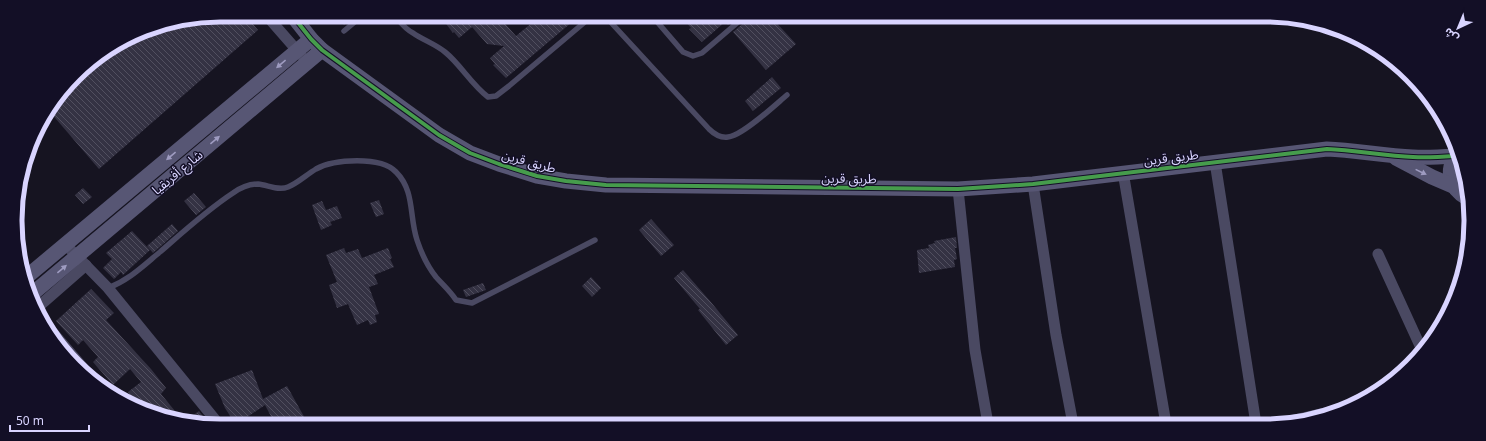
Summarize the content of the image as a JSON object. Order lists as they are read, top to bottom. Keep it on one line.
{"streets":{"street":["طريق قرين","شارع أفريقيا"]},"crossings":[["طريق قرين","شارع أفريقيا"]],"scale_bar":"50 m","north":"bottom left"}
